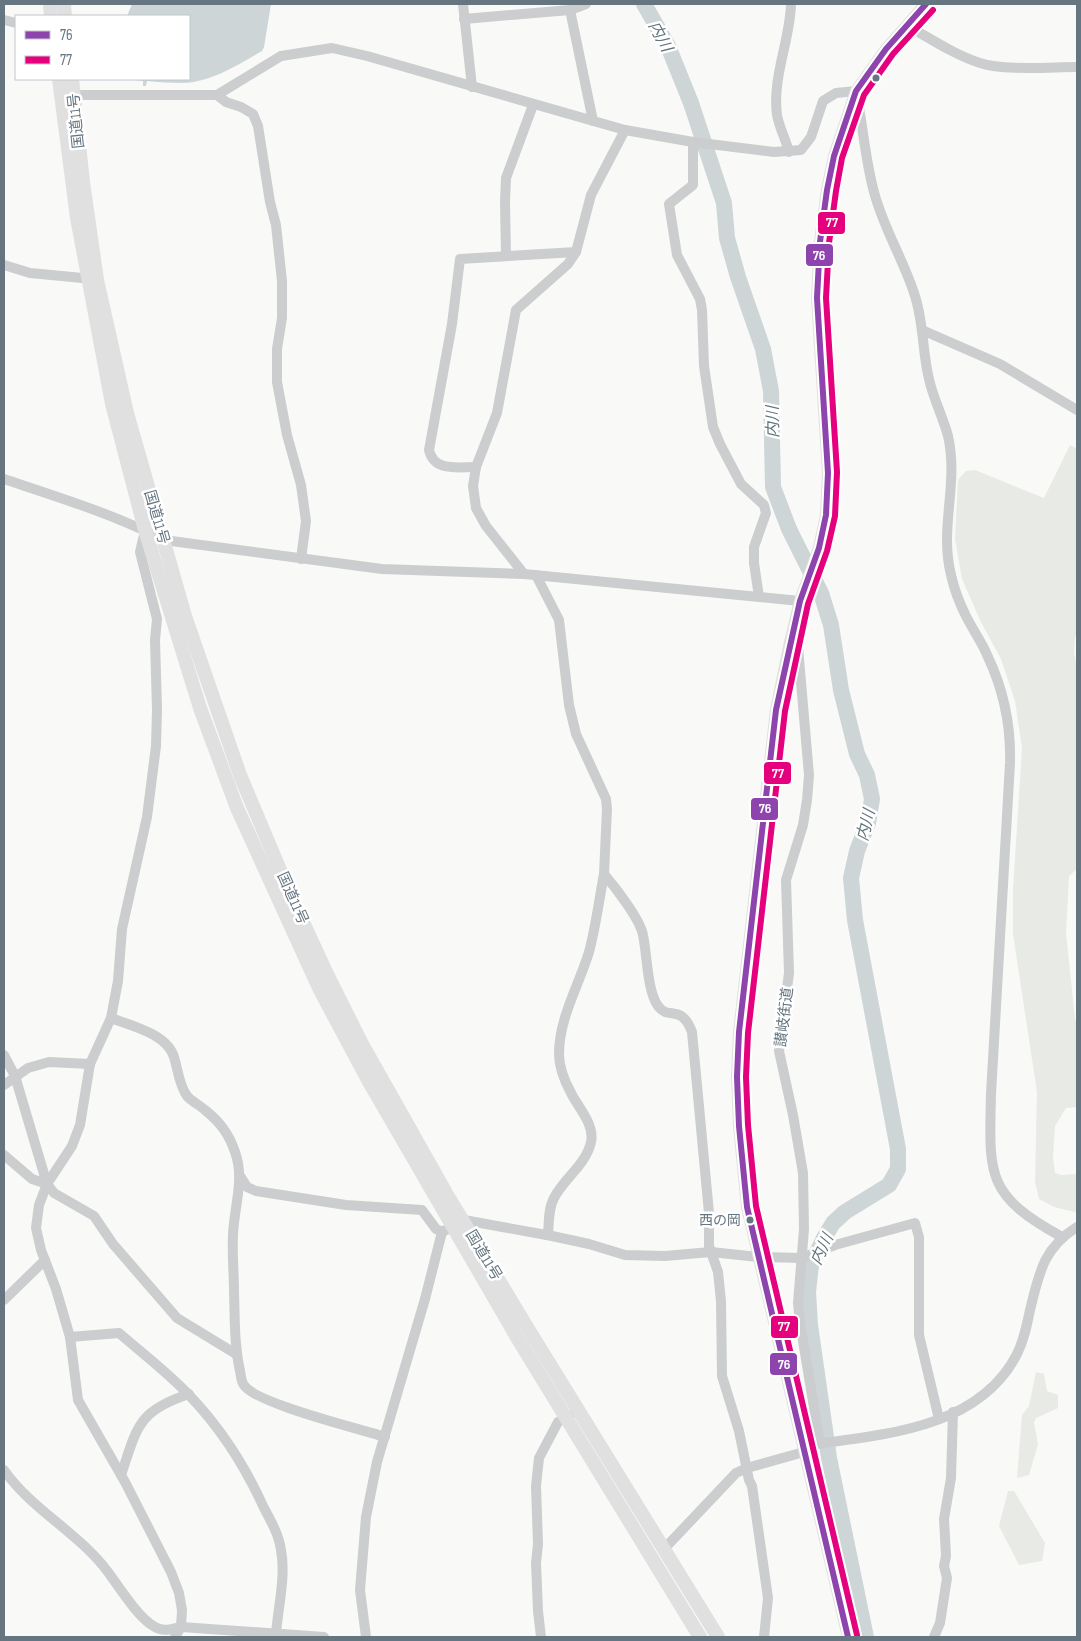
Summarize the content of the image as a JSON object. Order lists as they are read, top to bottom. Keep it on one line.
{"streets":{"highway":["国道11号"],"street":["讃岐街道"]},"water":["内川"],"places":["西の岡"],"lines":["transit line 76","transit line 77"],"legend":["76","77"]}
